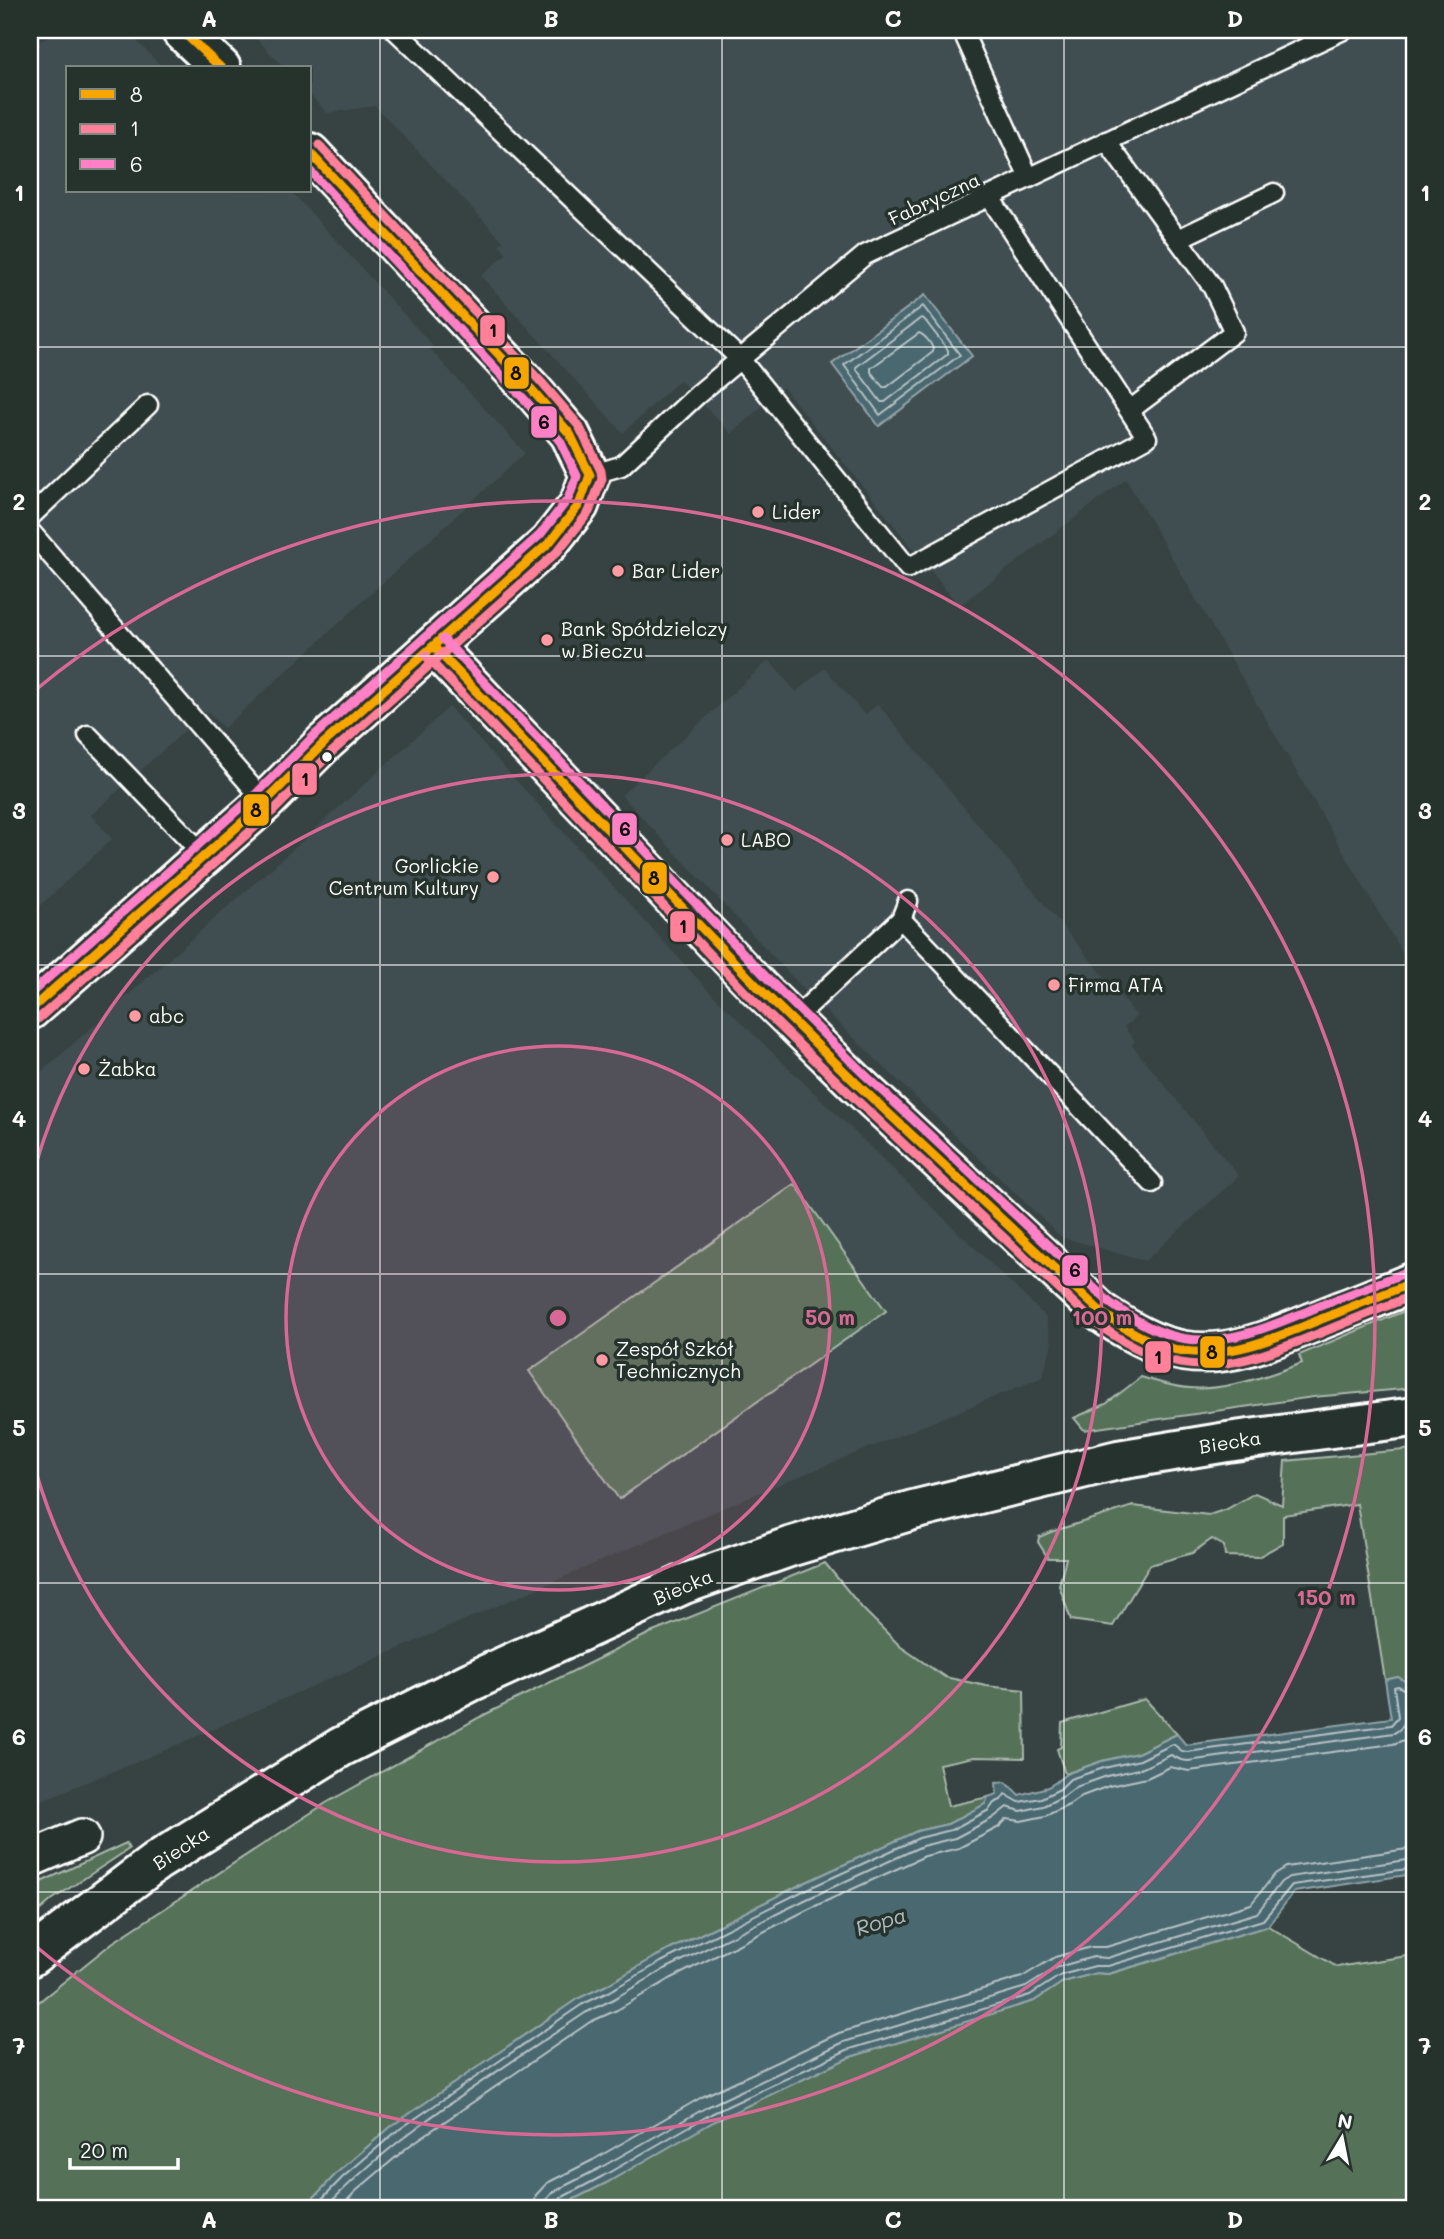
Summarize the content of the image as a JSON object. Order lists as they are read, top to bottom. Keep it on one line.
{"streets":{"street":["Biecka"],"lane":["Fabryczna"]},"water":["Ropa"],"places":["Lider","Bar Lider","Bank Spółdzielczy w Bieczu","LABO","Gorlickie Centrum Kultury","Firma ATA","abc","Żabka","Zespół Szkół Technicznych"],"lines":["transit line 8","transit line 1","transit line 6"],"legend":["8","1","6"],"scale_bar":"20 m","north":"top","grid":{"columns":["A","B","C","D"],"rows":["1","2","3","4","5","6","7"]},"rings":["50 m","100 m","150 m"]}
